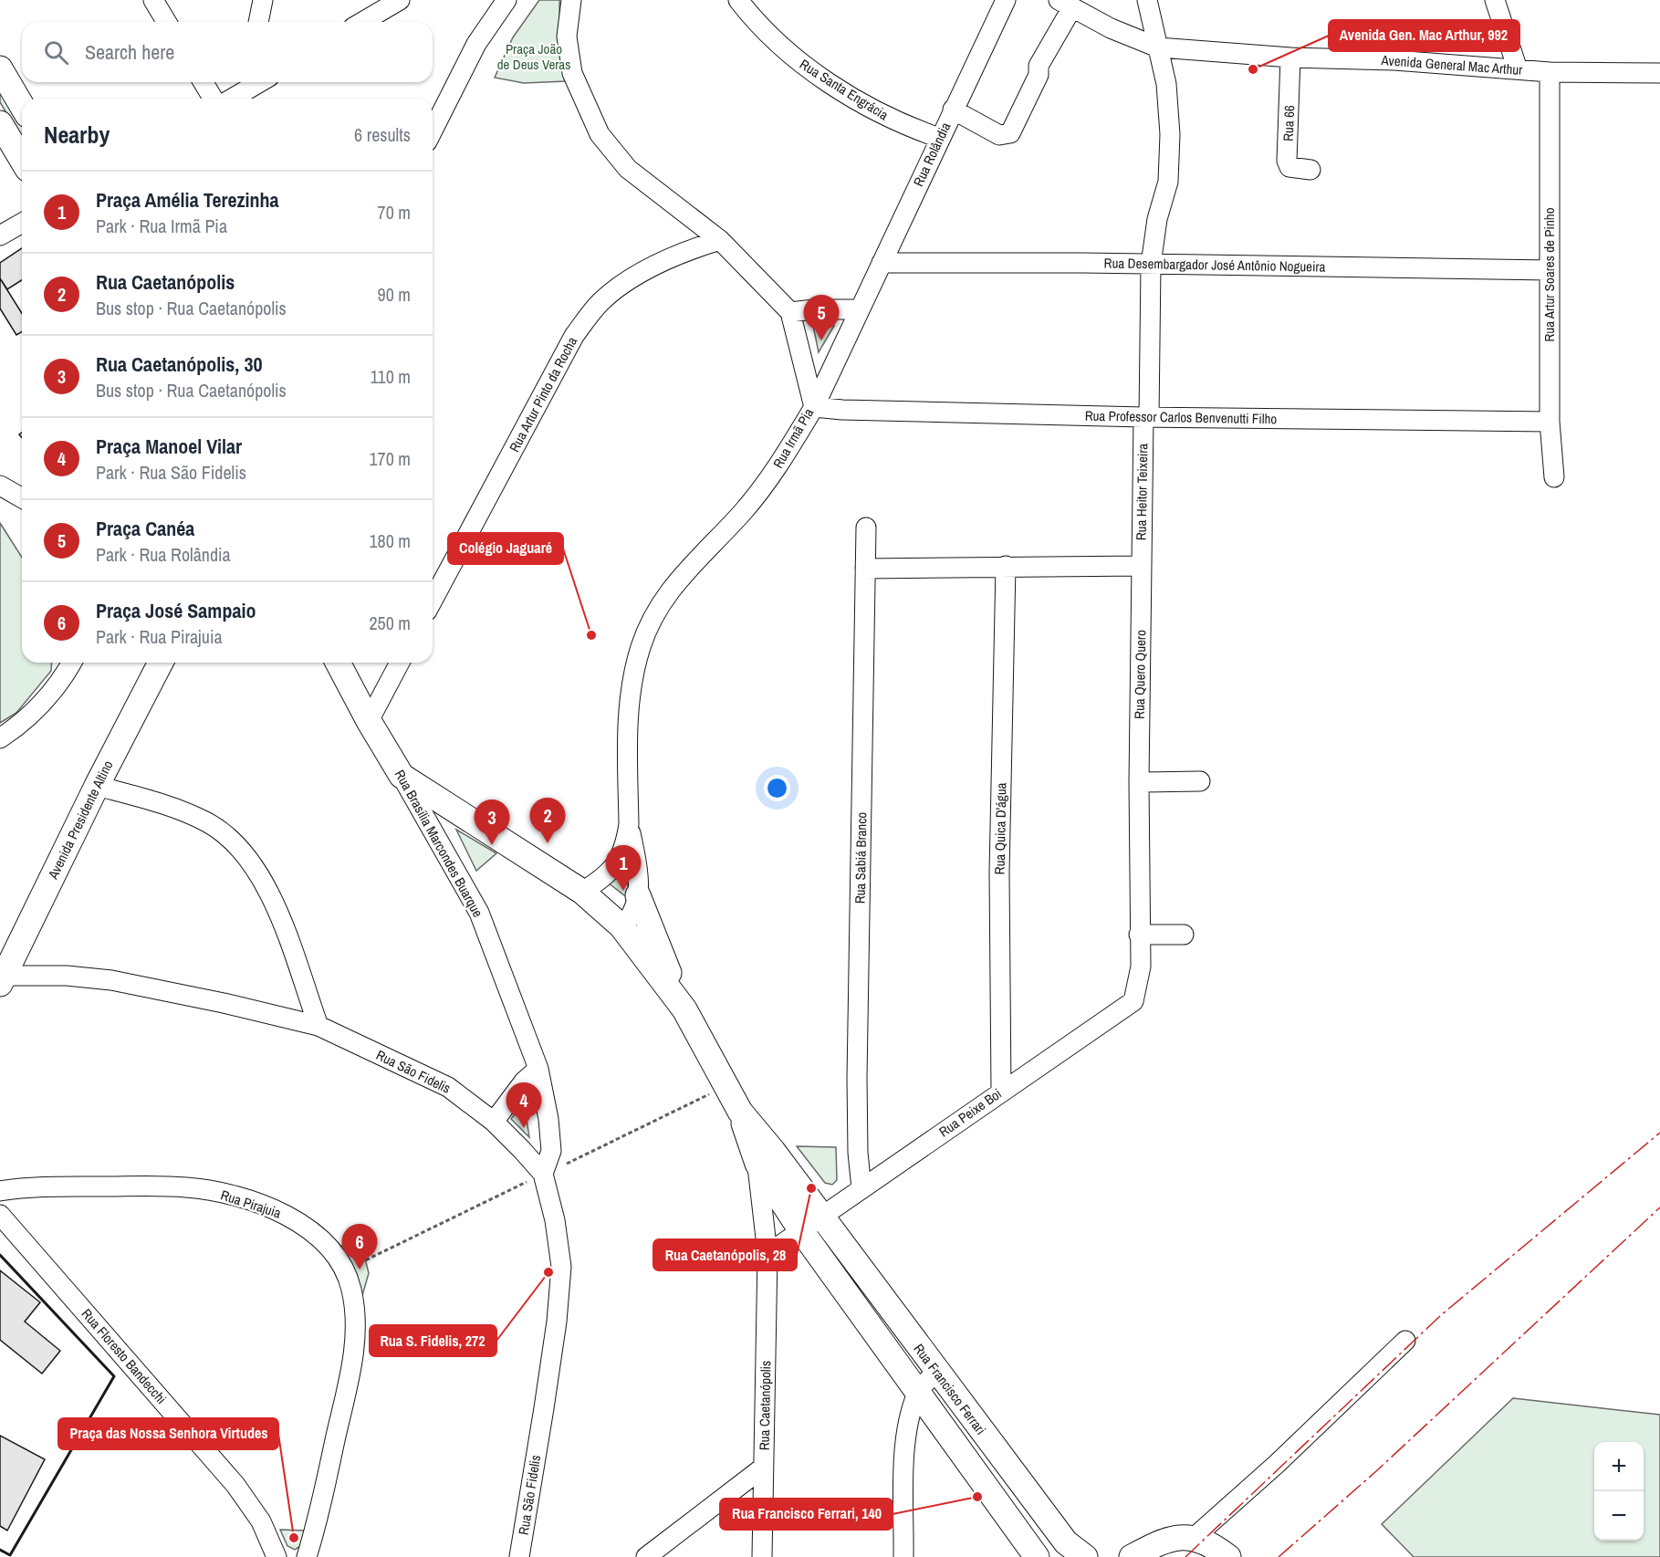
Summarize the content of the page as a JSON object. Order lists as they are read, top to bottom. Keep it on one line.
{"streets":{"main road":["Avenida Presidente Altino","Rua Brasília Marcondes Buarque","Rua Francisco Ferrari","Rua Caetanópolis"],"street":["Avenida General Mac Arthur","Rua Santa Engrácia","Rua 66","Rua Rolândia","Rua Desembargador José Antônio Nogueira","Rua Artur Soares de Pinho","Rua Artur Pinto da Rocha","Rua Professor Carlos Benvenutti Filho","Rua Irmã Pia","Rua Heitor Teixeira","Rua Quero Quero","Rua Quica D'água","Rua Sabiá Branco","Rua São Fidelis","Rua Peixe Boi","Rua Pirajuia","Rua Floresto Bandecchi"]},"crossings":[["Avenida General Mac Arthur","Rua 66"],["Avenida General Mac Arthur","Rua Artur Soares de Pinho"],["Avenida General Mac Arthur","Rua Heitor Teixeira"],["Rua Santa Engrácia","Rua Rolândia"],["Rua Rolândia","Rua Desembargador José Antônio Nogueira"],["Rua Rolândia","Rua Professor Carlos Benvenutti Filho"],["Rua Rolândia","Rua Irmã Pia"],["Rua Desembargador José Antônio Nogueira","Rua Artur Soares de Pinho"],["Rua Desembargador José Antônio Nogueira","Rua Heitor Teixeira"],["Rua Artur Soares de Pinho","Rua Professor Carlos Benvenutti Filho"],["Rua Professor Carlos Benvenutti Filho","Rua Irmã Pia"],["Rua Professor Carlos Benvenutti Filho","Rua Heitor Teixeira"],["Rua Irmã Pia","Rua Caetanópolis"],["Rua Heitor Teixeira","Rua Quero Quero"],["Rua Quero Quero","Rua Peixe Boi"],["Avenida Presidente Altino","Rua São Fidelis"],["Rua Quica D'água","Rua Peixe Boi"],["Rua Brasília Marcondes Buarque","Rua São Fidelis"],["Rua Brasília Marcondes Buarque","Rua Caetanópolis"],["Rua Sabiá Branco","Rua Peixe Boi"],["Rua Peixe Boi","Rua Francisco Ferrari"],["Rua Peixe Boi","Rua Caetanópolis"],["Rua Francisco Ferrari","Rua Caetanópolis"]],"parks":["Praça João de Deus Veras"],"places":["Avenida Gen. Mac Arthur, 992","Colégio Jaguaré","Rua Caetanópolis, 28","Rua S. Fidelis, 272","Rua Francisco Ferrari, 140","Praça das Nossa Senhora Virtudes"],"page":{"search":"Search here","heading":["Nearby","6 results"],"list":[{"mark":"1","name":"Praça Amélia Terezinha","note":"Park · Rua Irmã Pia","value":"70 m"},{"mark":"2","name":"Rua Caetanópolis","note":"Bus stop · Rua Caetanópolis","value":"90 m"},{"mark":"3","name":"Rua Caetanópolis, 30","note":"Bus stop · Rua Caetanópolis","value":"110 m"},{"mark":"4","name":"Praça Manoel Vilar","note":"Park · Rua São Fidelis","value":"170 m"},{"mark":"5","name":"Praça Canéa","note":"Park · Rua Rolândia","value":"180 m"},{"mark":"6","name":"Praça José Sampaio","note":"Park · Rua Pirajuia","value":"250 m"}],"pins":["5","2","3","1","4","6"],"map_buttons":["+","−"]}}
